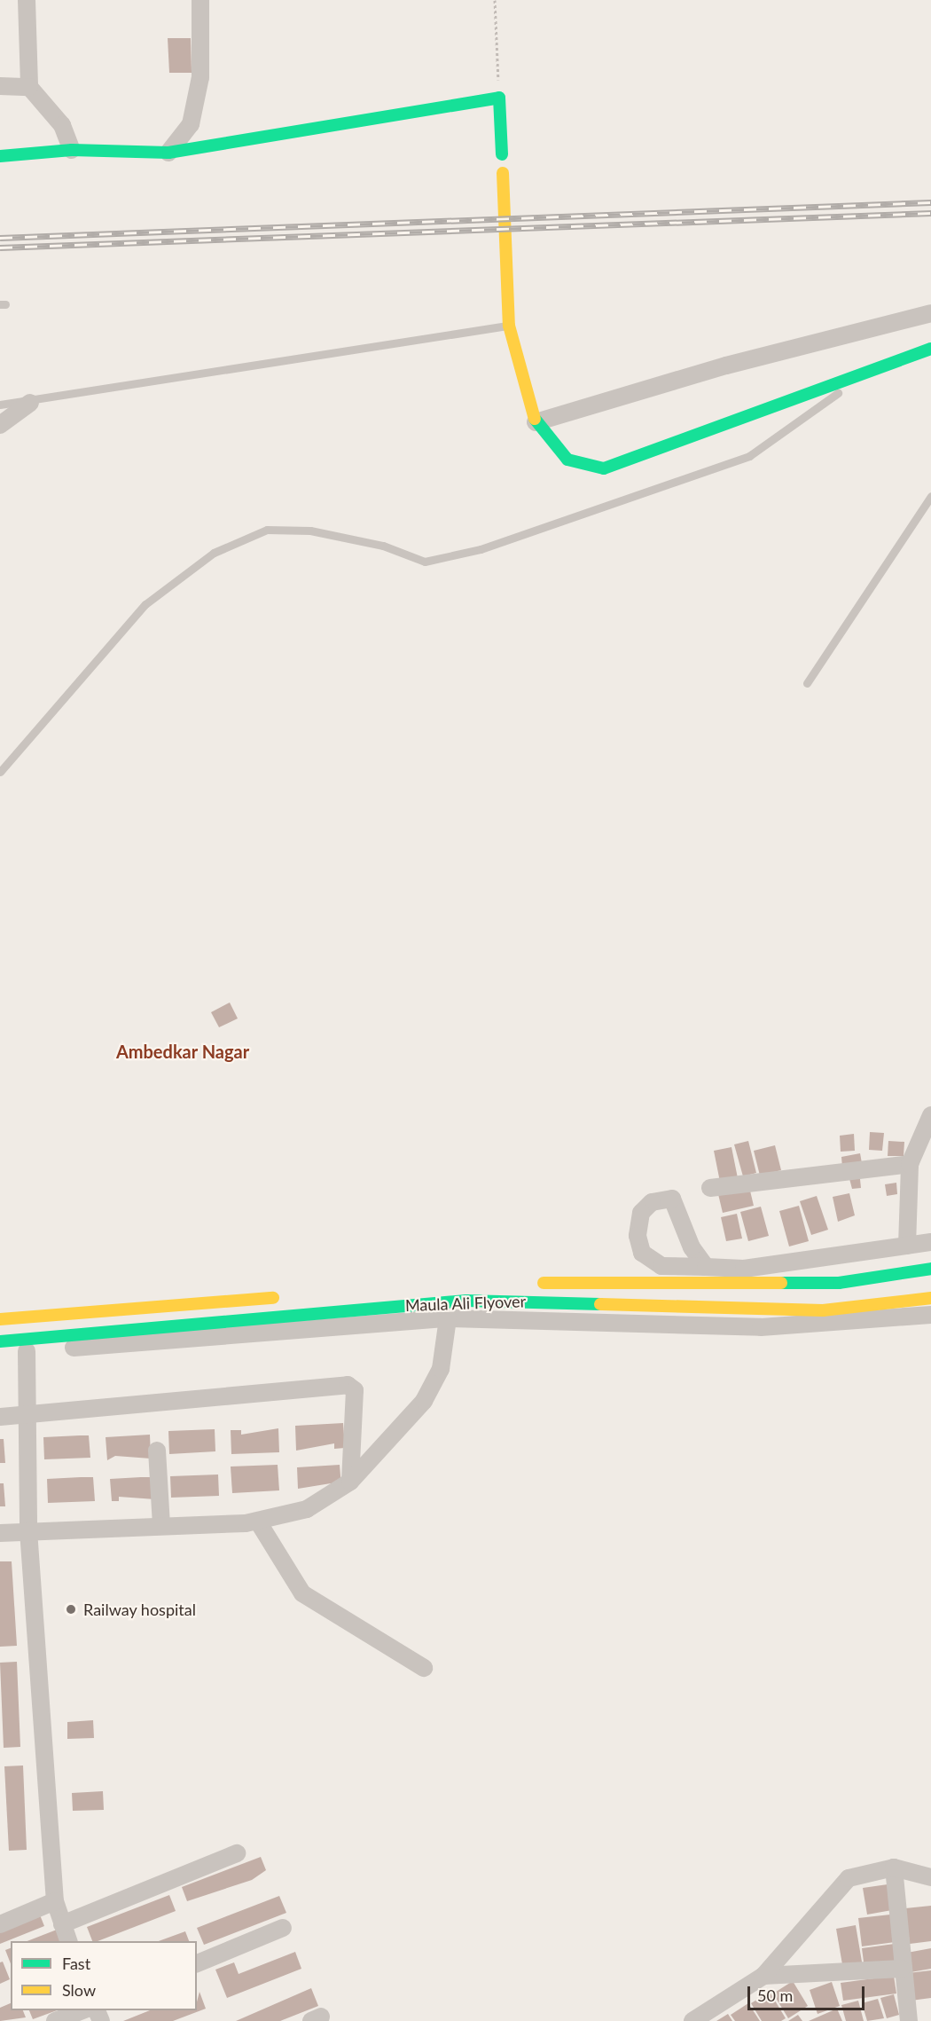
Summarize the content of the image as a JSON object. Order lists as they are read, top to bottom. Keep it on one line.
{"streets":{"main road":["Maula Ali Flyover"]},"districts":["Ambedkar Nagar"],"places":["Railway hospital"],"legend":["Fast","Slow"],"scale_bar":"50 m"}
